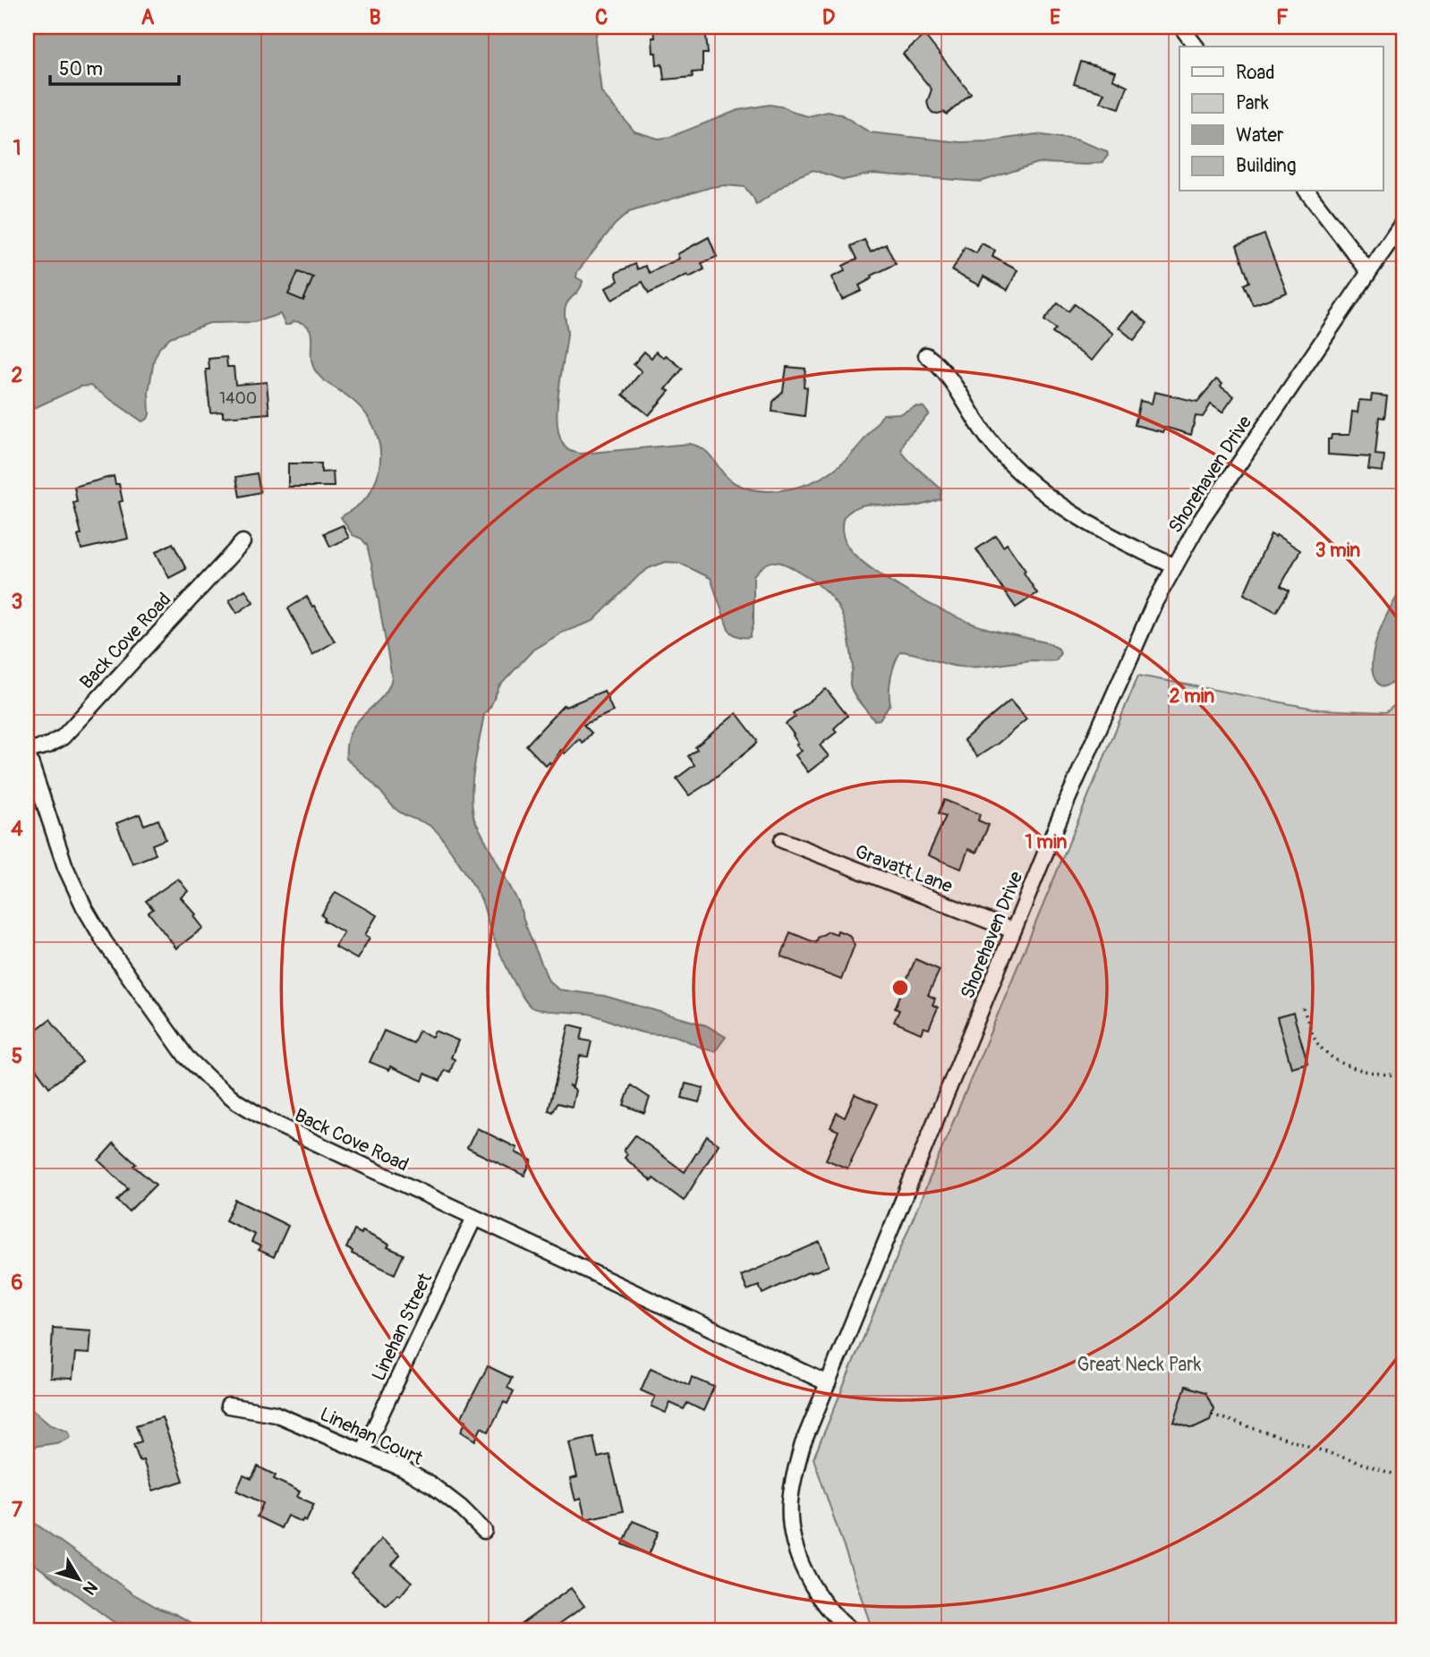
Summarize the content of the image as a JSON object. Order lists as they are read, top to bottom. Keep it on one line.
{"streets":{"street":["Shorehaven Drive","Back Cove Road","Gravatt Lane","Linehan Street","Linehan Court"]},"crossings":[["Shorehaven Drive","Back Cove Road"],["Shorehaven Drive","Gravatt Lane"],["Back Cove Road","Linehan Street"],["Linehan Street","Linehan Court"]],"parks":["Great Neck Park"],"house_numbers":["1400"],"legend":["Road","Park","Water","Building"],"scale_bar":"50 m","north":"bottom right","grid":{"columns":["A","B","C","D","E","F"],"rows":["1","2","3","4","5","6","7"]},"rings":["3 min","2 min","1 min"]}
